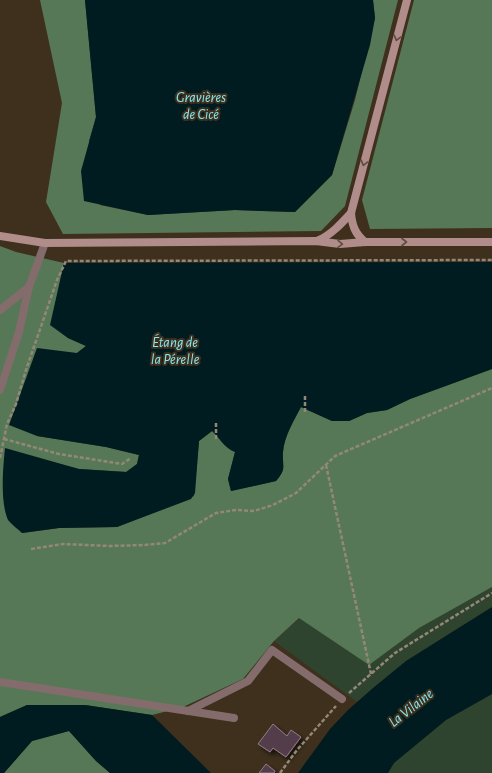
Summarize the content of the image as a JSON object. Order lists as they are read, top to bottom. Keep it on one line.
{"water":["Gravières de Cicé","Étang de la Pérelle","La Vilaine"]}
